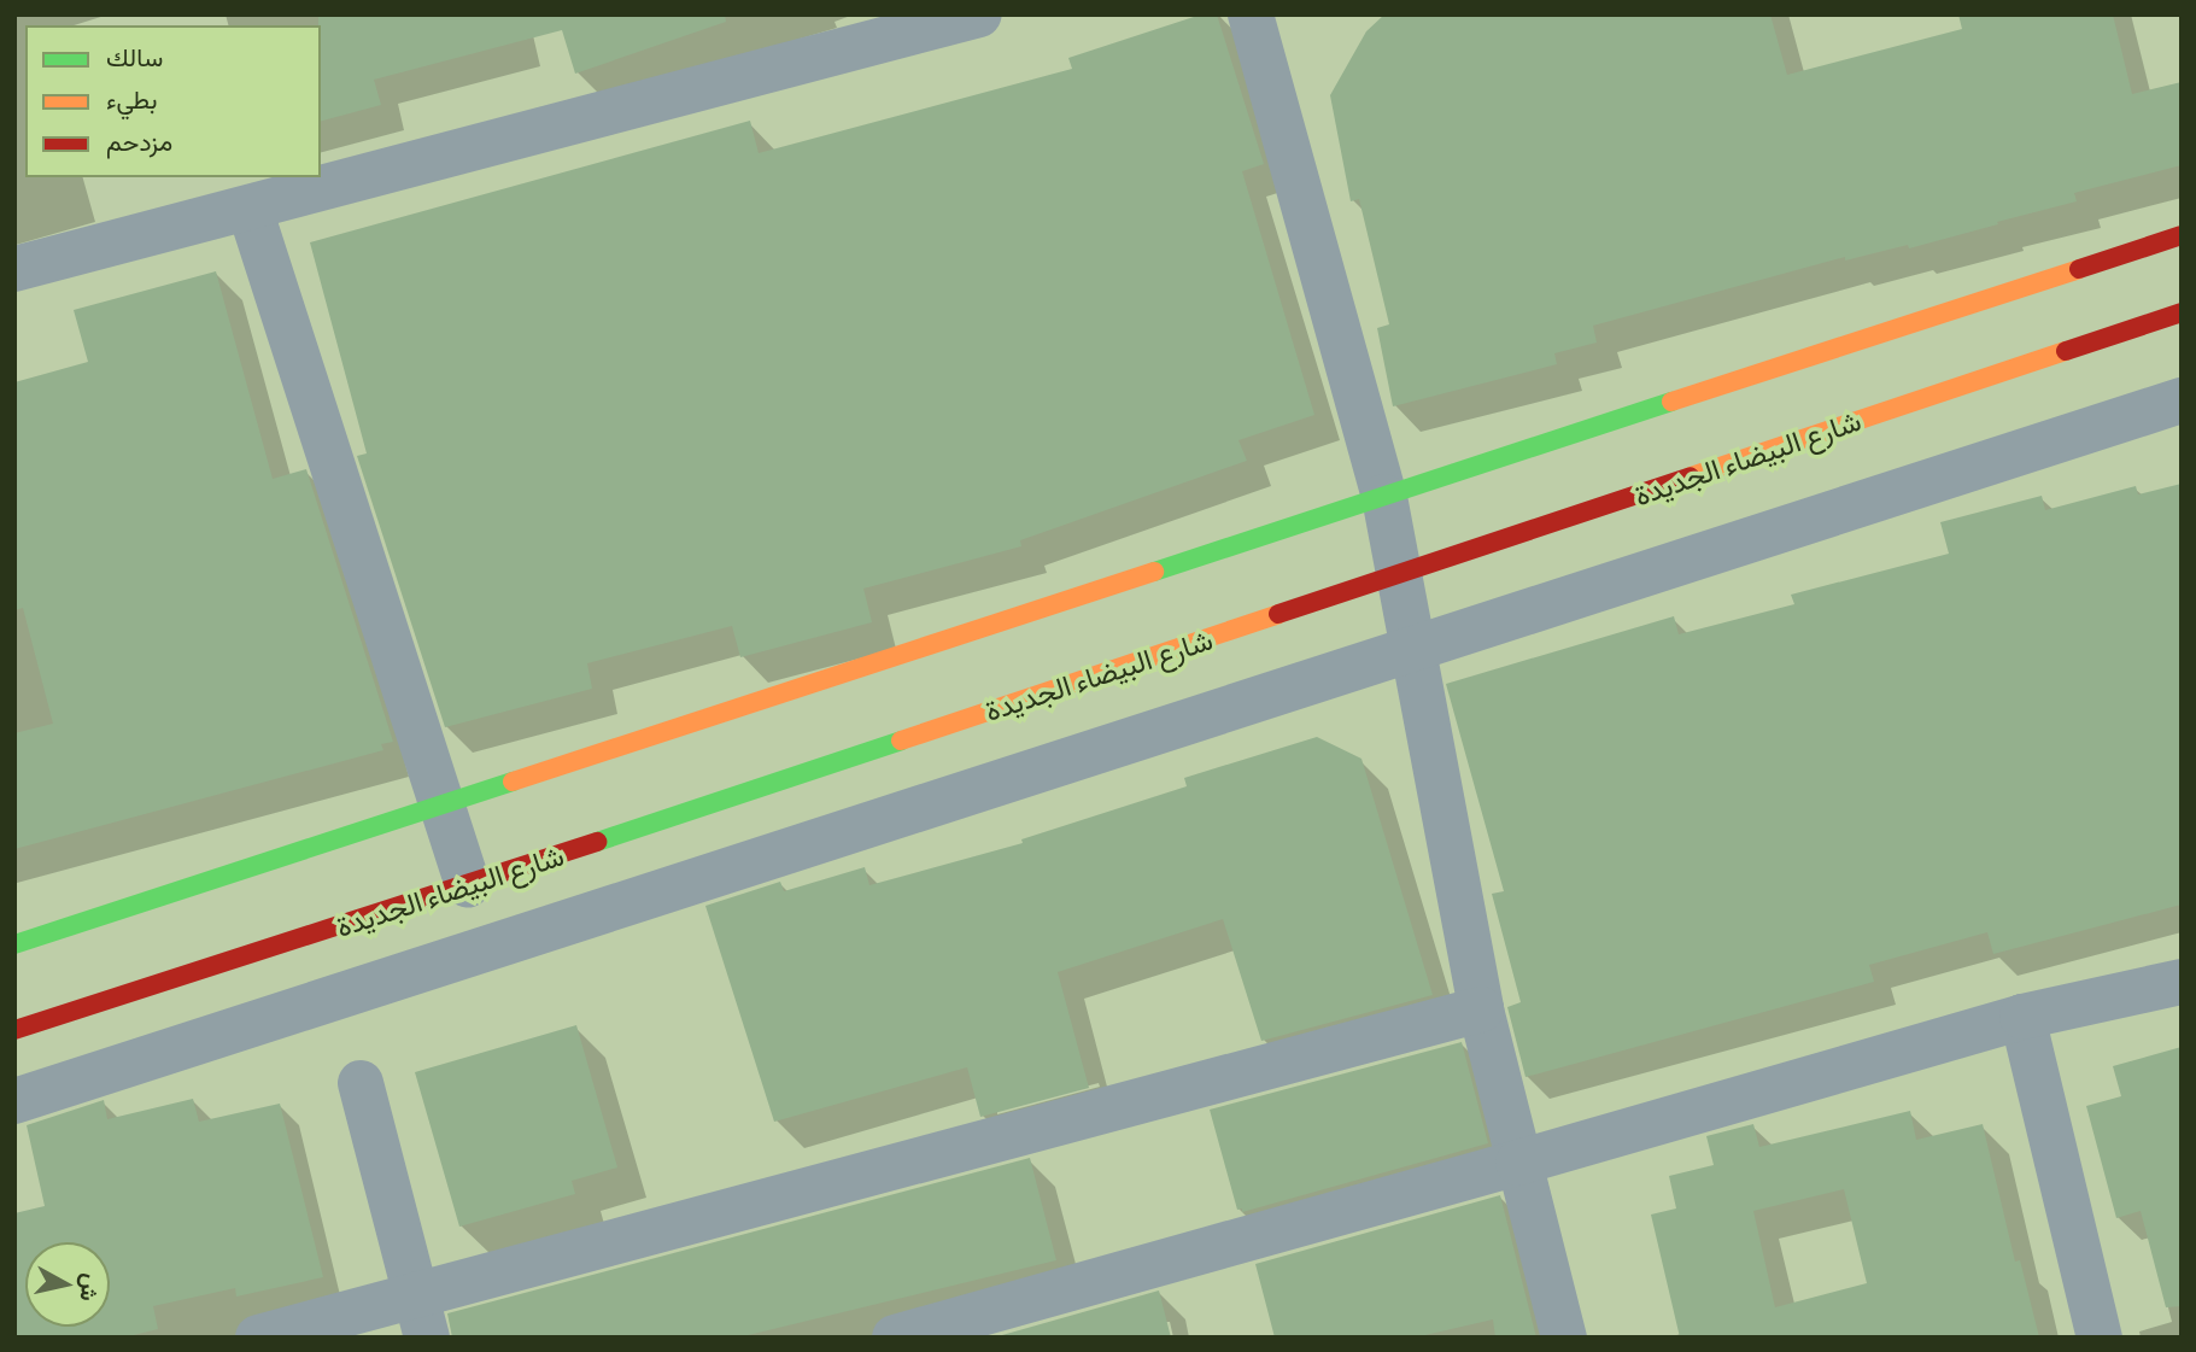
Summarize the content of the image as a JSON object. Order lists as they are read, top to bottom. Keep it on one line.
{"streets":{"street":["شارع البيضاء الجديدة"]},"legend":["سالك","بطيء","مزدحم"],"north":"right"}
